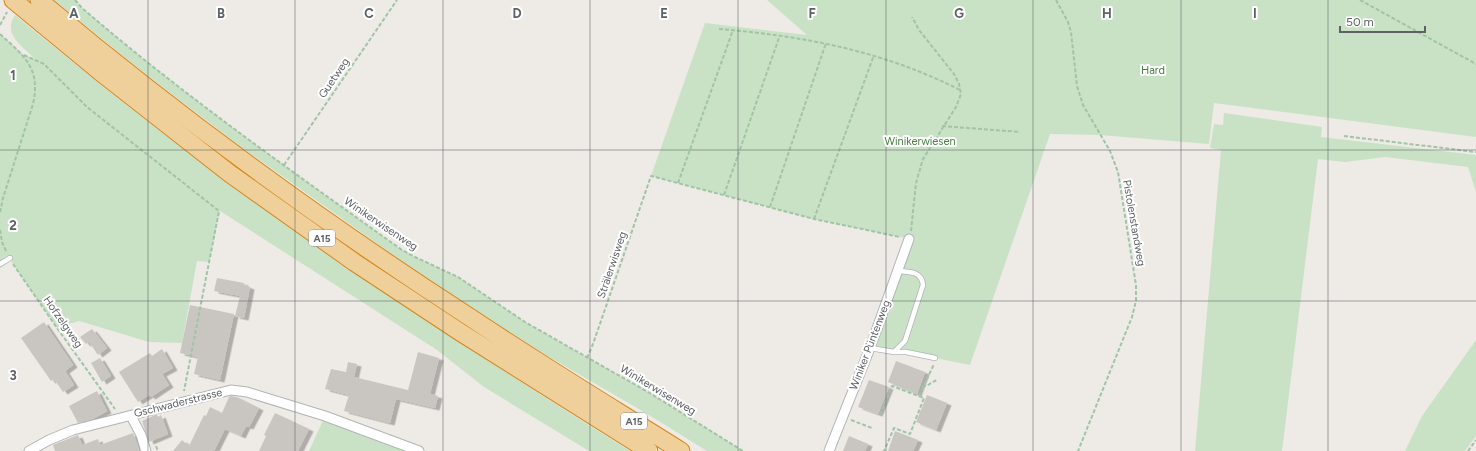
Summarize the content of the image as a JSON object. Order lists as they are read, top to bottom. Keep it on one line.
{"streets":{"highway":["A15"],"street":["Winiker Püntenweg","Gschwaderstrasse"],"path":["Guetweg","Pistolenstandweg","Winikerwisenweg","Strälerwisweg","Hofzelgweg"]},"crossings":[["Guetweg","Winikerwisenweg"],["Winikerwisenweg","Strälerwisweg"],["Hofzelgweg","Gschwaderstrasse"]],"parks":["Hard","Winikerwiesen"],"scale_bar":"50 m","grid":{"columns":["A","B","C","D","E","F","G","H","I"],"rows":["1","2","3"]}}
